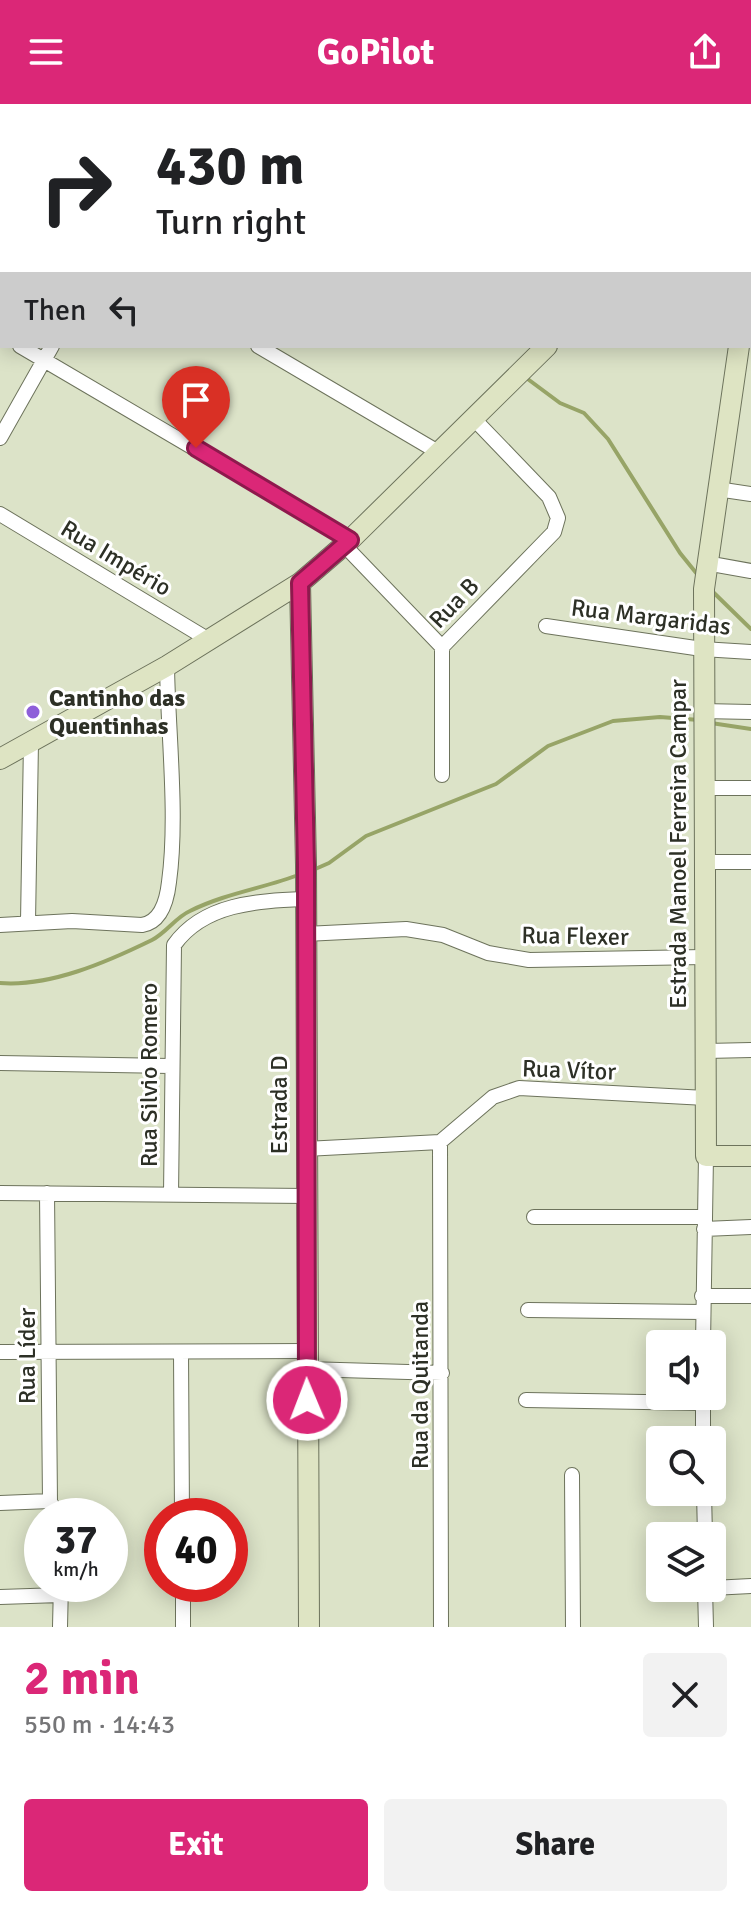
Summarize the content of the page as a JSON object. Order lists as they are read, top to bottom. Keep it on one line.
{"streets":{"street":["Rua Império","Rua B","Rua Margaridas","Estrada Manoel Ferreira Campar","Rua Flexer","Rua Vítor","Rua Silvio Romero","Estrada D","Rua Líder","Rua da Quitanda"]},"crossings":[["Rua Margaridas","Estrada Manoel Ferreira Campar"],["Estrada Manoel Ferreira Campar","Rua Flexer"],["Estrada Manoel Ferreira Campar","Rua Vítor"],["Rua Flexer","Estrada D"],["Rua Vítor","Rua da Quitanda"],["Rua Silvio Romero","Estrada D"]],"places":["Cantinho das Quentinhas"],"page":{"header":"GoPilot","turn":["430 m","Turn right"],"then":"Then","speed":"37 km/h","limit":"40","heading":["2 min","550 m · 14:43"],"buttons":["Exit","Share"]}}
